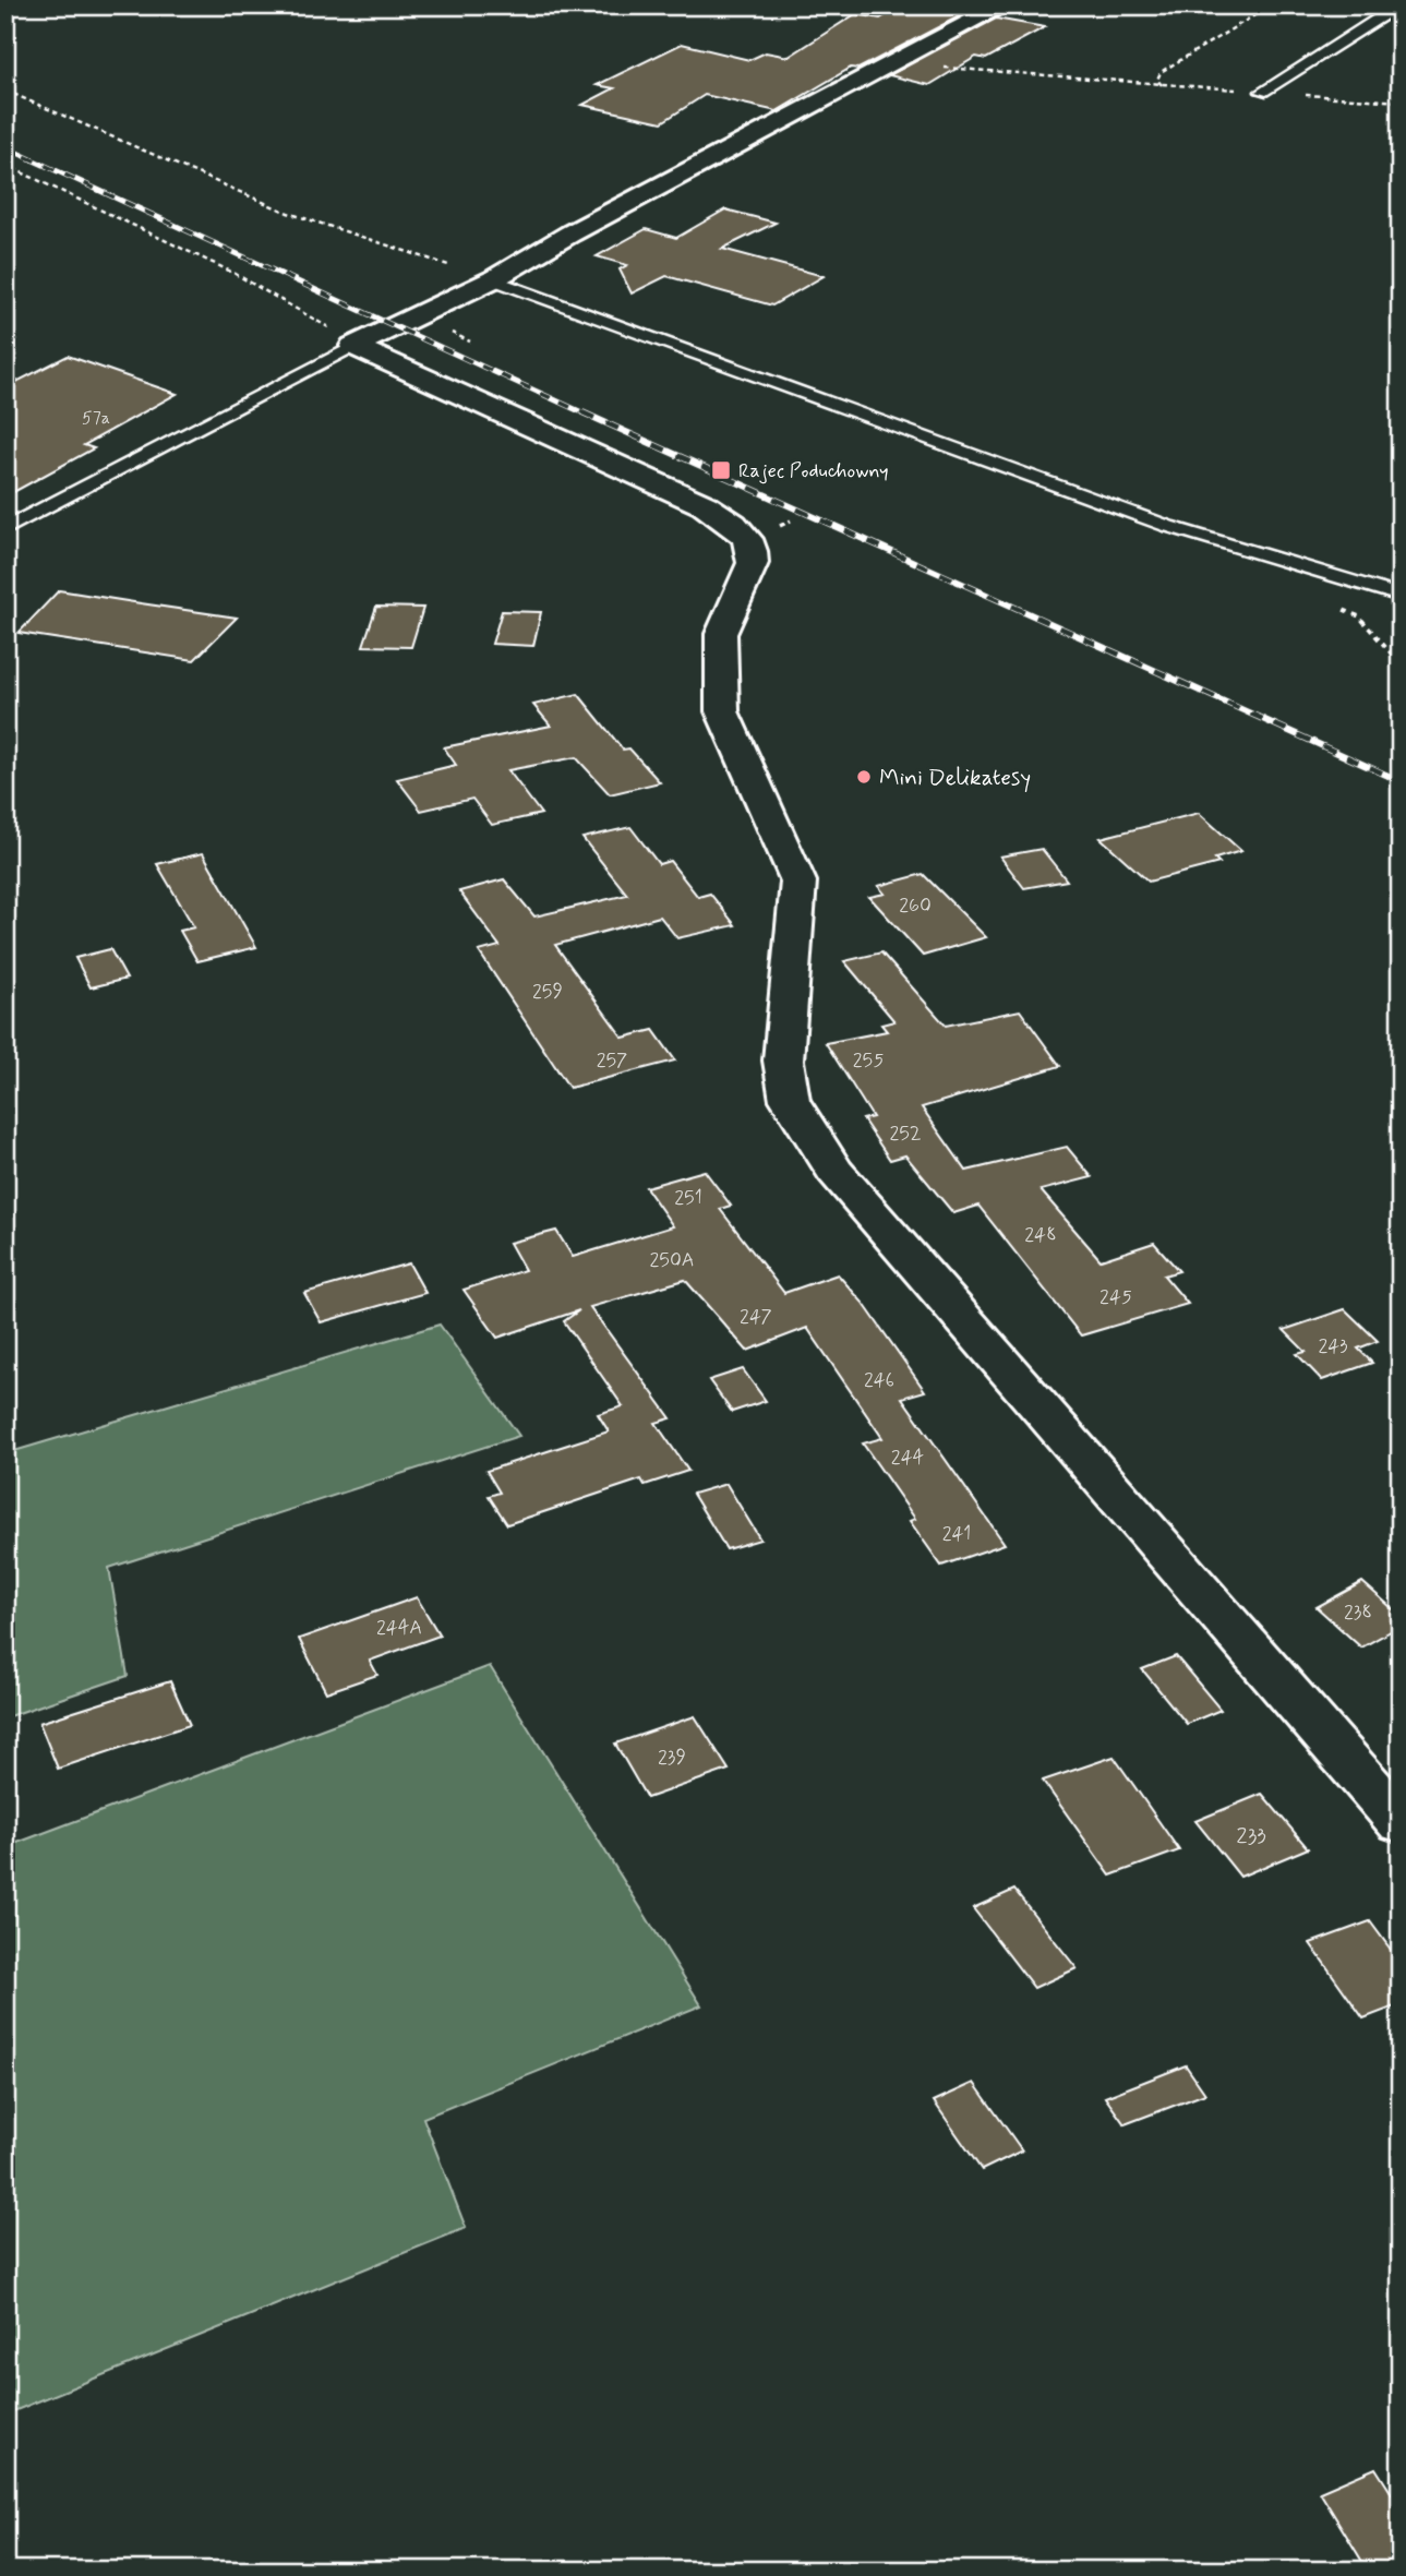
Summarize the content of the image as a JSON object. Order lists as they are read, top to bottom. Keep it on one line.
{"places":{"transit":["Rajec Poduchowny"],"other":["Mini Delikatesy"]},"house_numbers":["57a","260","259","257","255","252","251","248","250A","245","247","243","246","244","241","238","244A","239","233"]}
